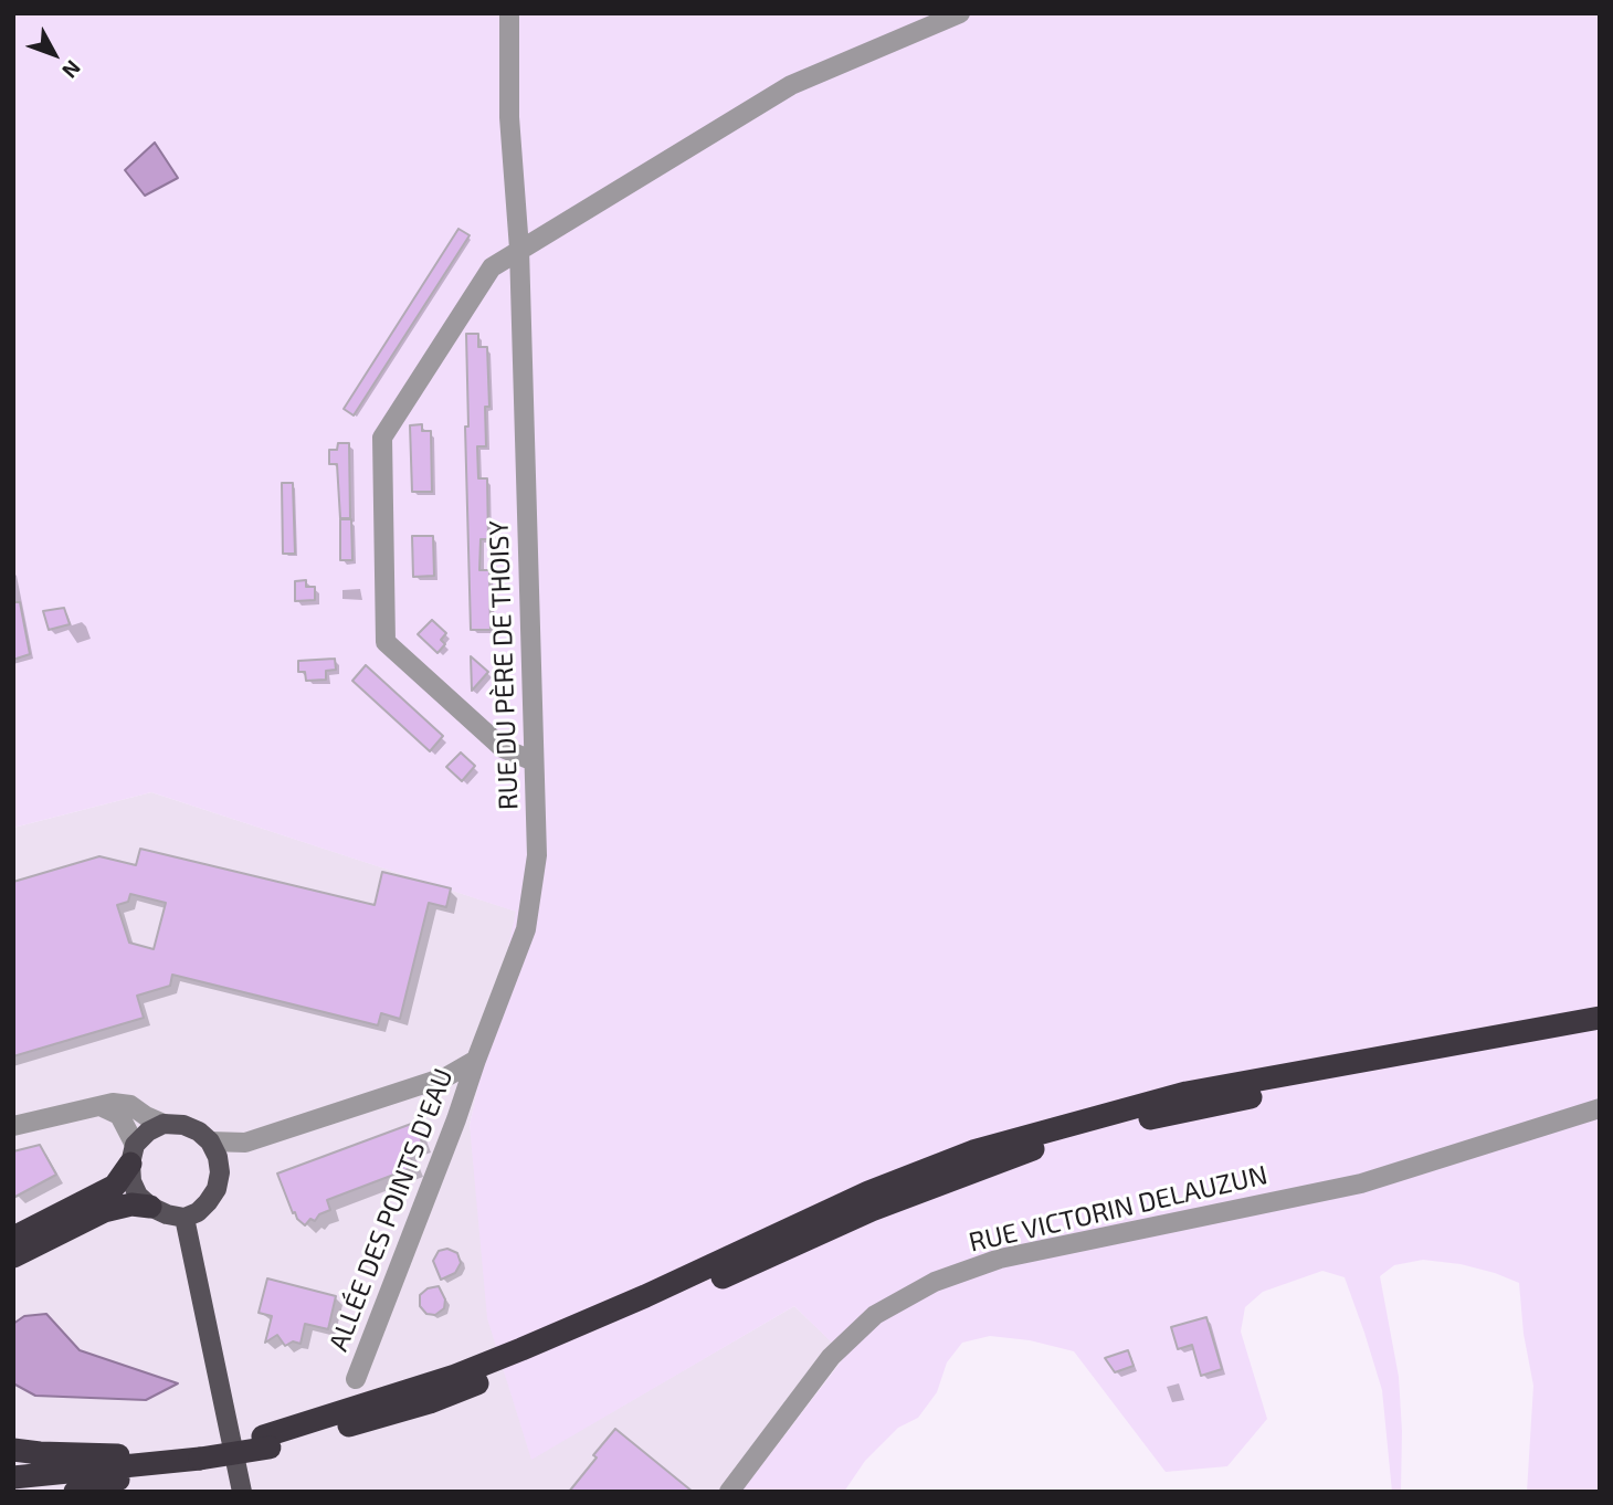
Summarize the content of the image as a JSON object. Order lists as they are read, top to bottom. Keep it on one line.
{"streets":{"street":["RUE DU PÈRE DE THOISY","RUE VICTORIN DELAUZUN","ALLÉE DES POINTS D'EAU"]},"crossings":[["RUE DU PÈRE DE THOISY","ALLÉE DES POINTS D'EAU"]],"north":"bottom right"}
